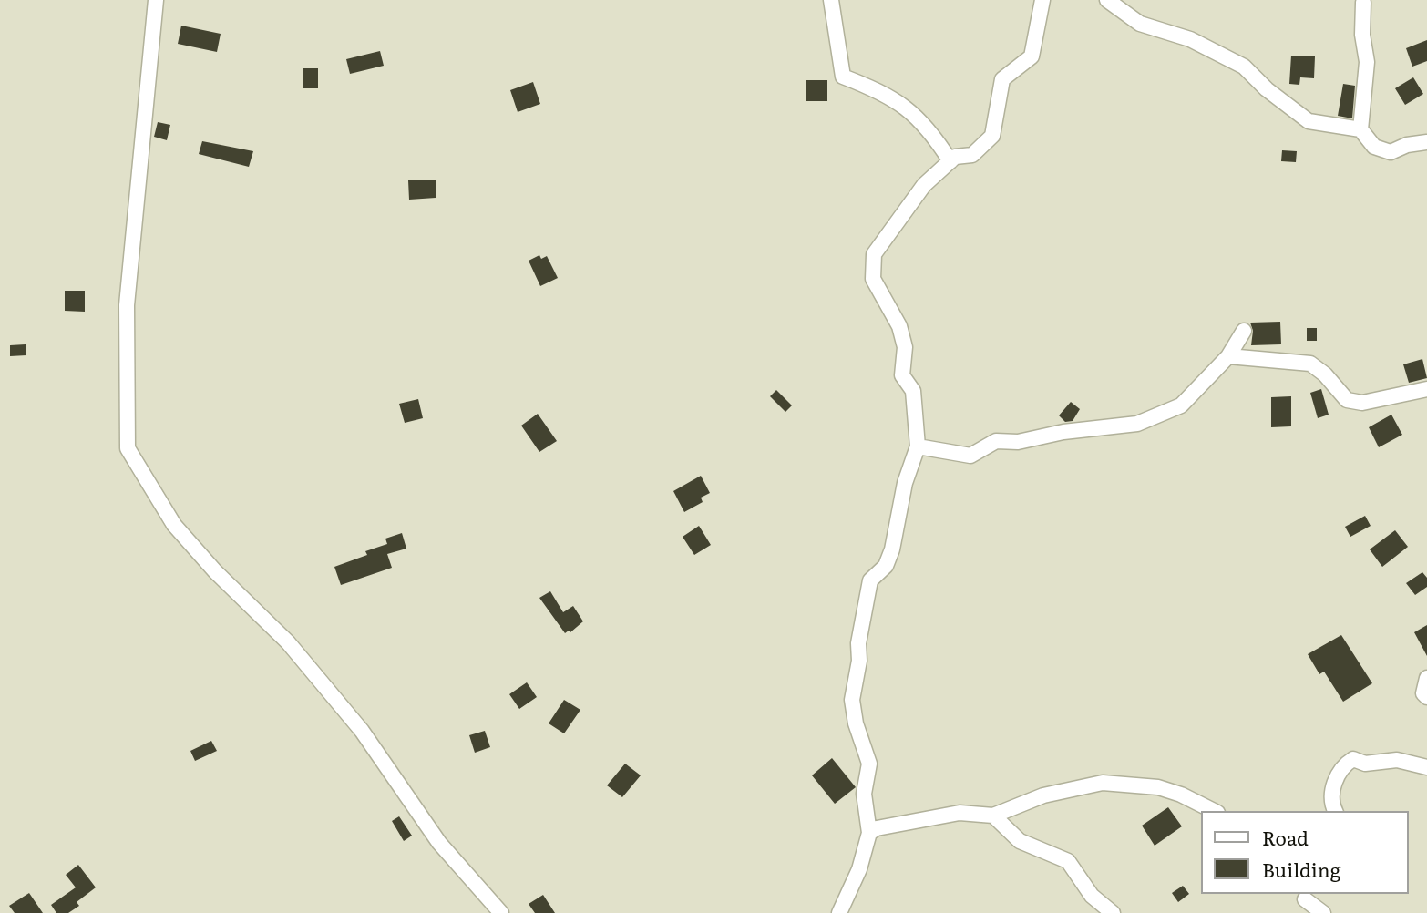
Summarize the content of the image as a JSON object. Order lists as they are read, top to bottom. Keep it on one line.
{"legend":["Road","Building"]}
